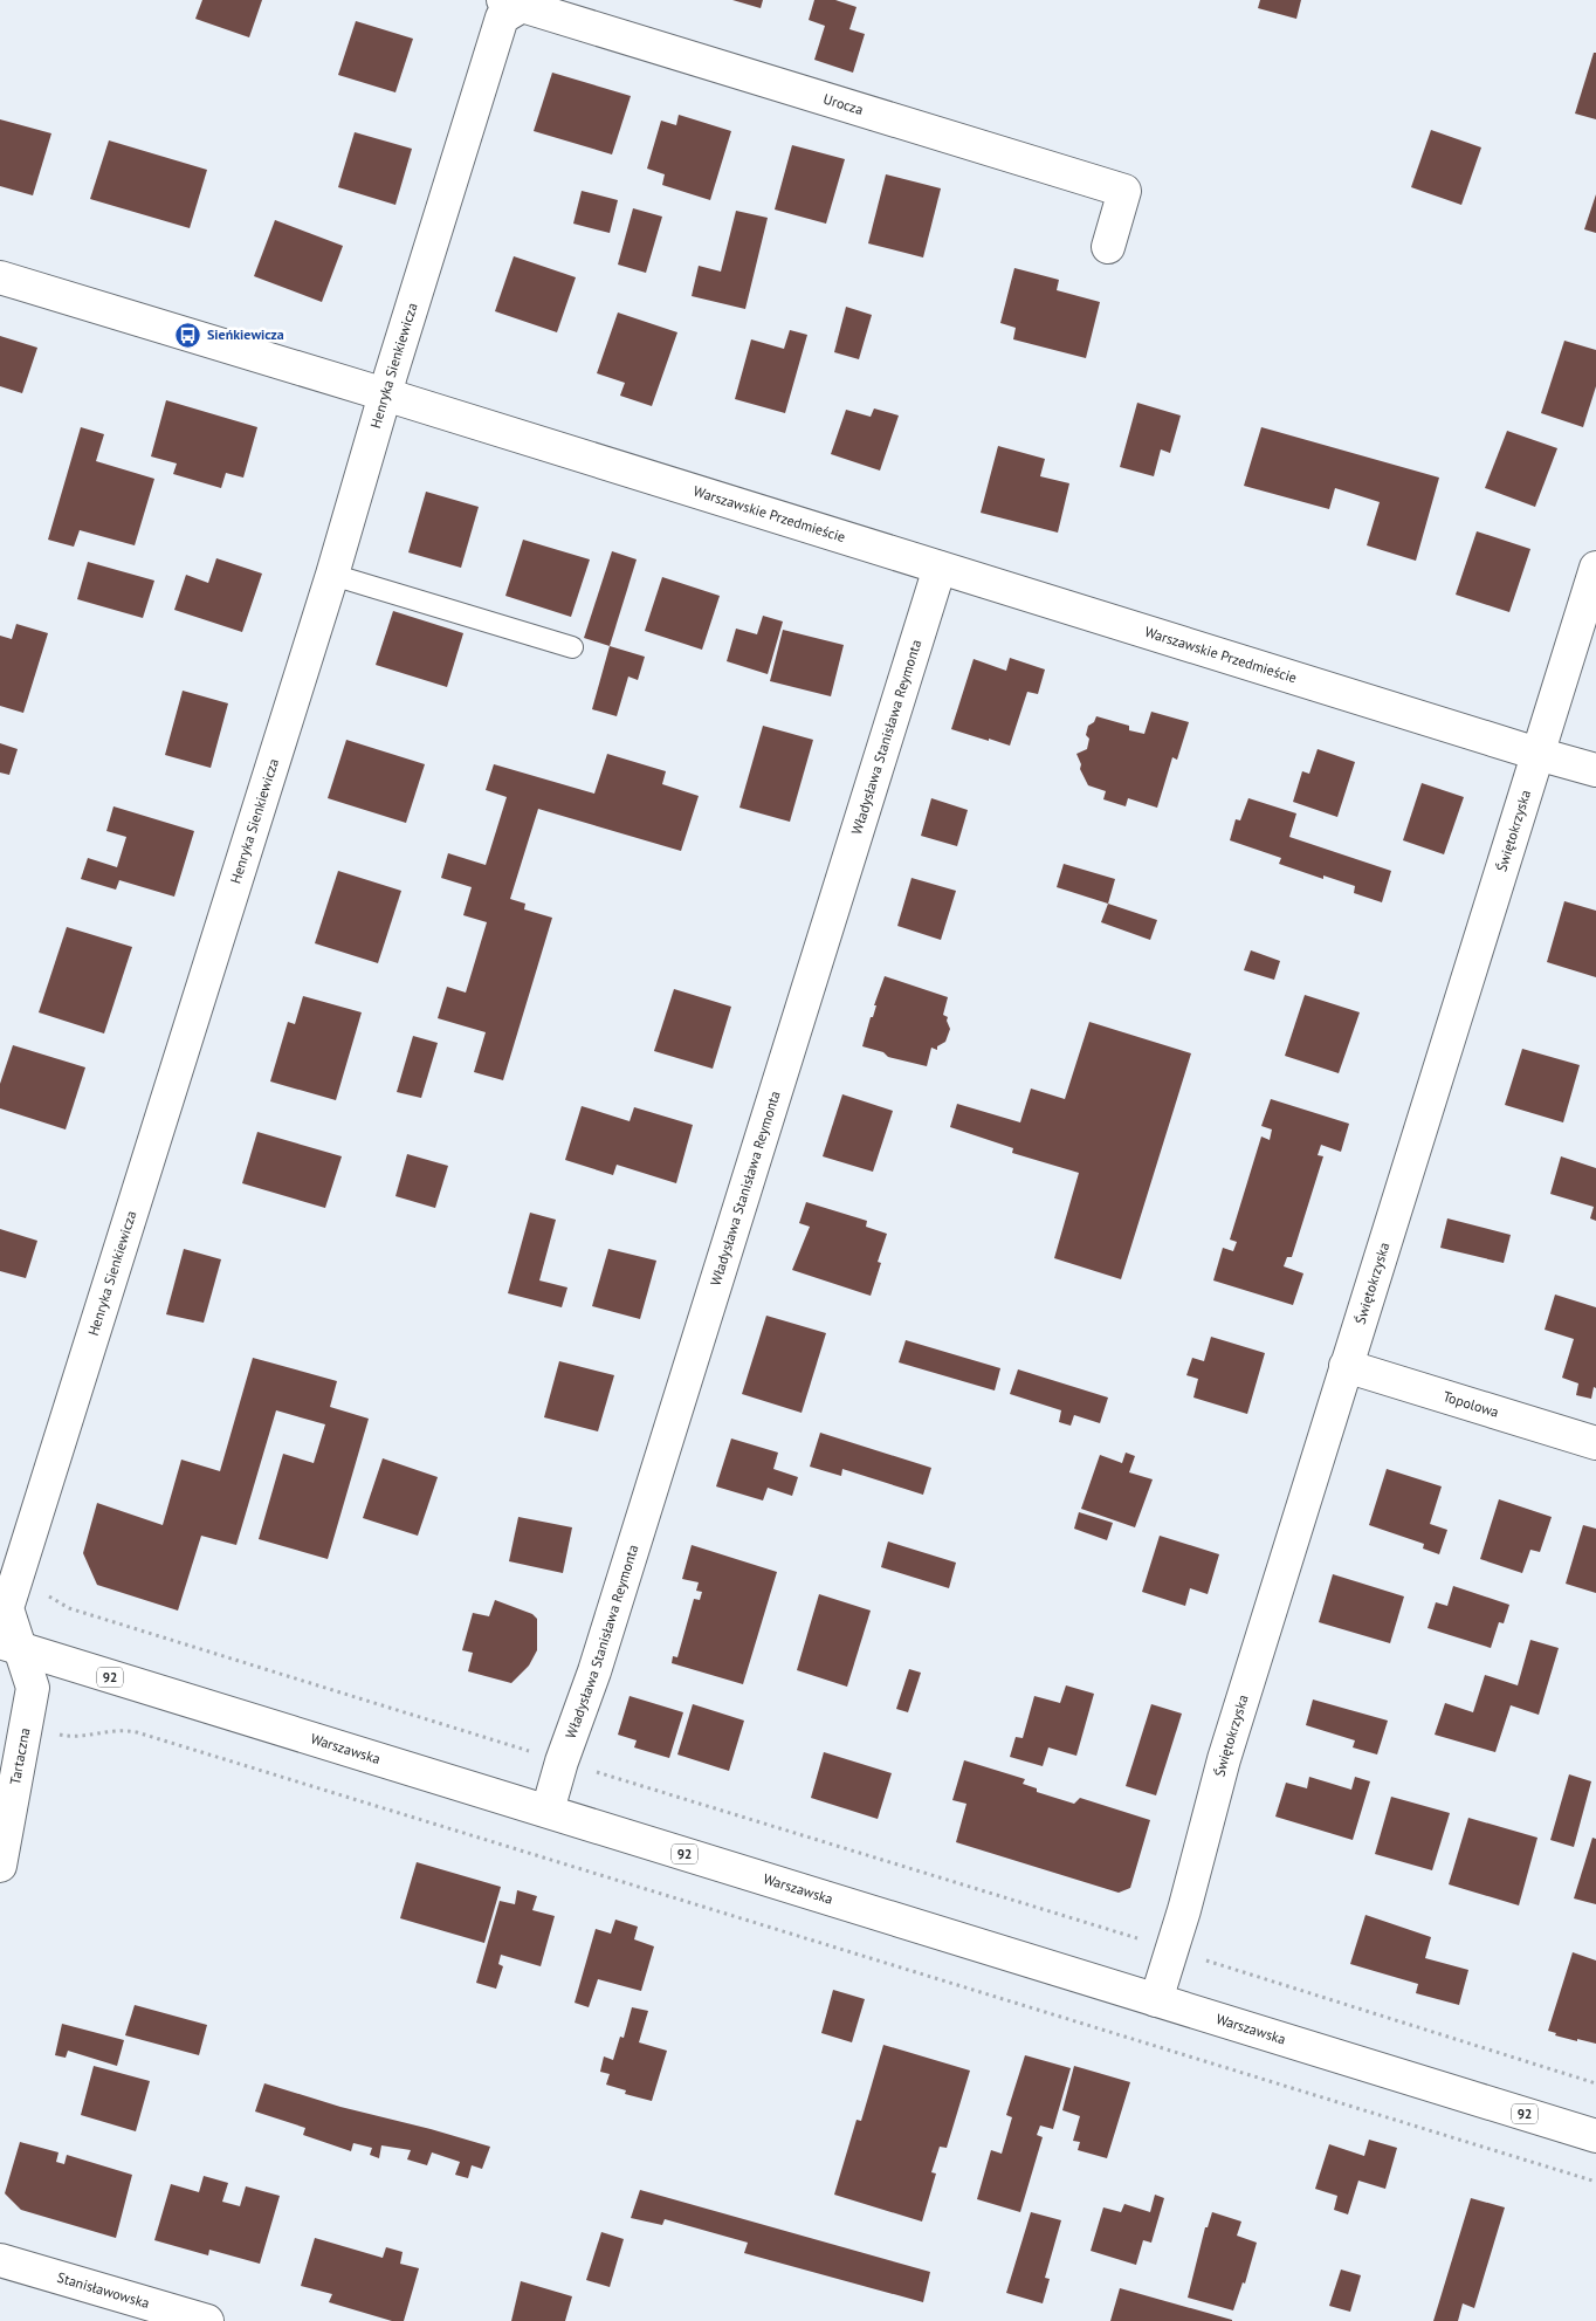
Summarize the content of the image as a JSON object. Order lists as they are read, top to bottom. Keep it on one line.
{"streets":{"street":["Urocza","Henryka Sienkiewicza","Warszawskie Przedmieście","Władysława Stanisława Reymonta","Świętokrzyska","Topolowa","92","Warszawska","Tartaczna","Stanisławowska"]},"crossings":[["Urocza","Henryka Sienkiewicza"],["Henryka Sienkiewicza","Warszawskie Przedmieście"],["Henryka Sienkiewicza","Warszawska"],["Henryka Sienkiewicza","Tartaczna"],["Warszawskie Przedmieście","Władysława Stanisława Reymonta"],["Warszawskie Przedmieście","Świętokrzyska"],["Władysława Stanisława Reymonta","Warszawska"],["Świętokrzyska","Topolowa"],["Świętokrzyska","Warszawska"],["Warszawska","Tartaczna"]],"places":{"bus stop":["Sieńkiewicza"]}}
